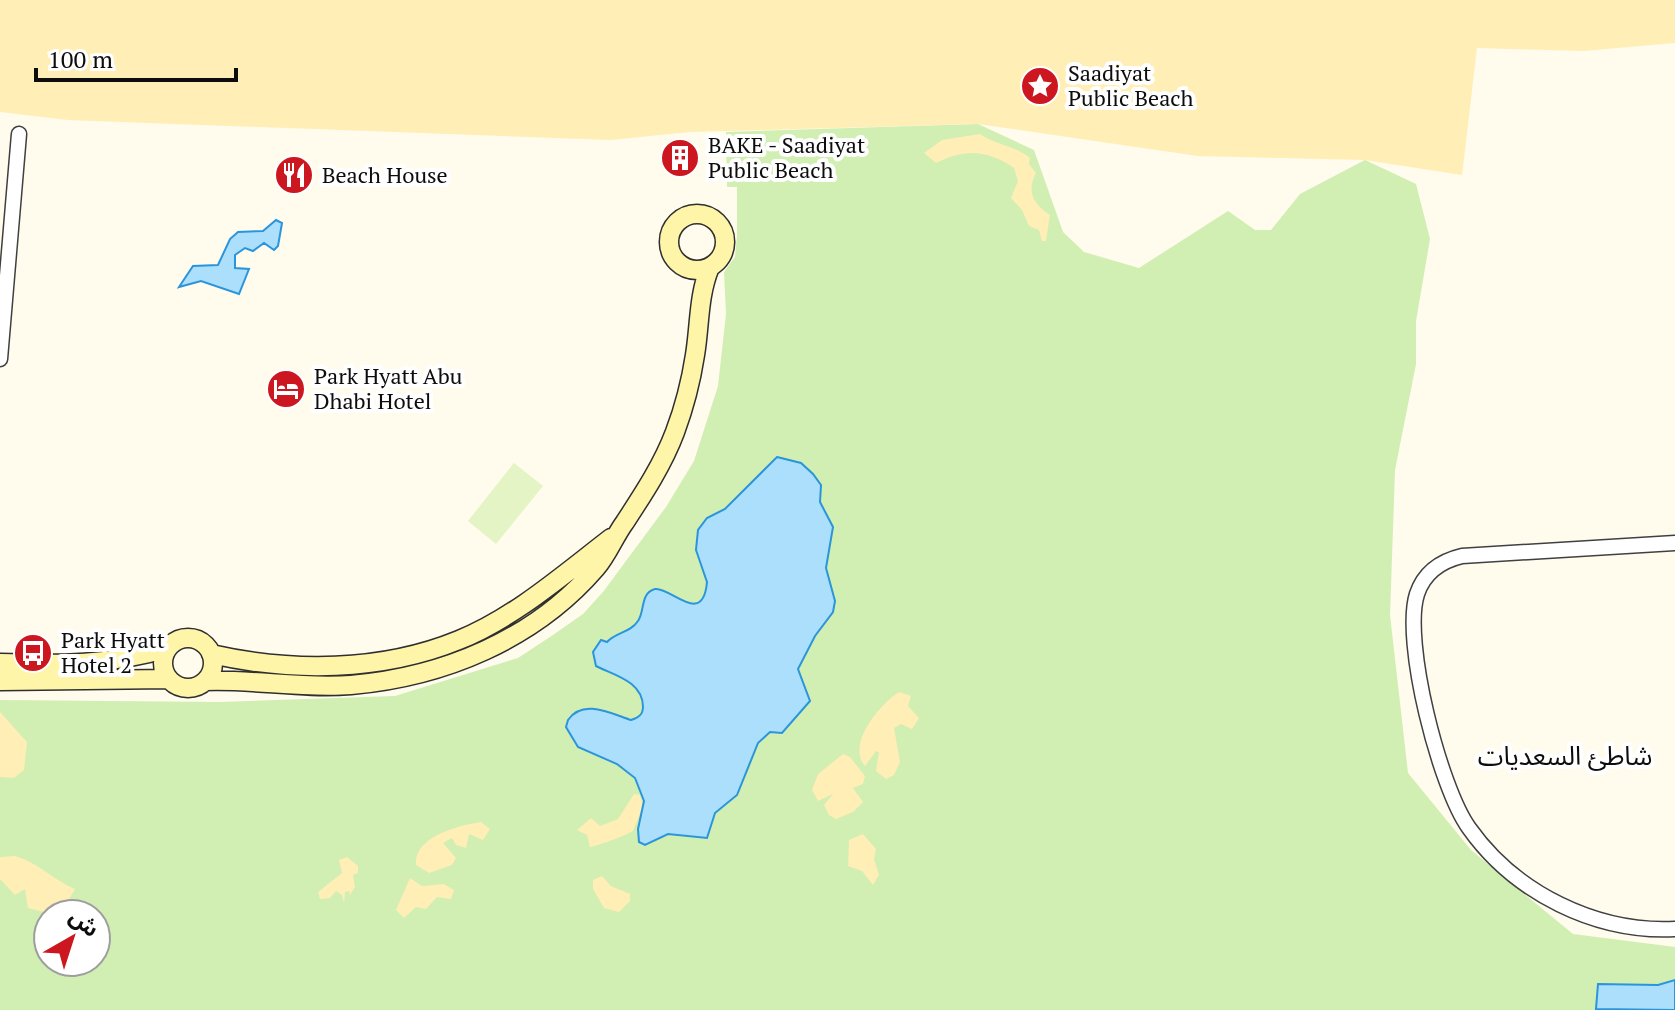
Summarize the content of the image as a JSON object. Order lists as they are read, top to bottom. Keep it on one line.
{"districts":["شاطئ السعديات"],"places":{"place":["Saadiyat Public Beach"],"building":["BAKE - Saadiyat Public Beach"],"restaurant":["Beach House"],"hotel":["Park Hyatt Abu Dhabi Hotel"],"bus stop":["Park Hyatt Hotel 2"]},"scale_bar":"100 m","north":"top right"}
